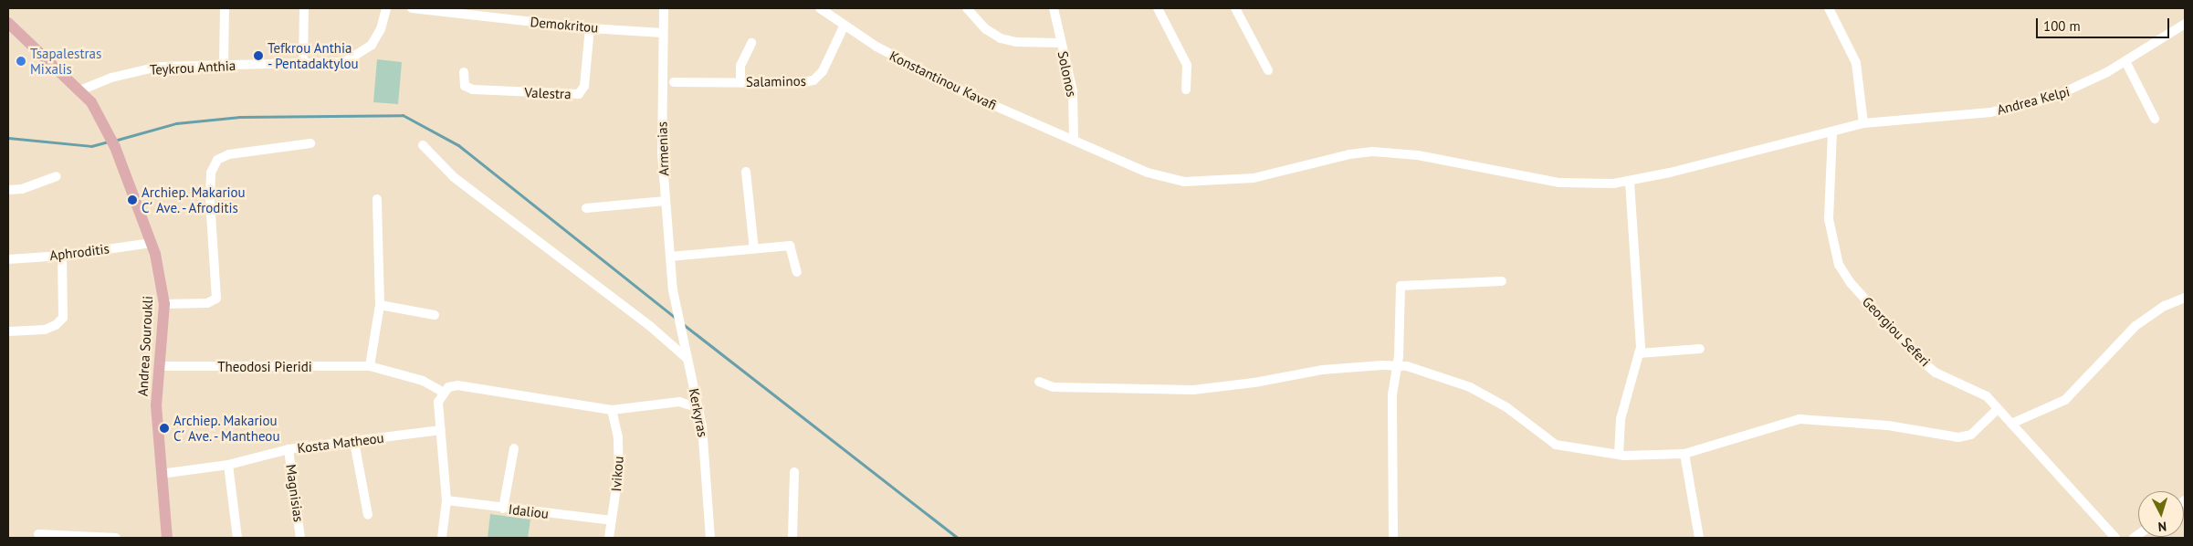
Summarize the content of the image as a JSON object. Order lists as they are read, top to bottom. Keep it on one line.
{"streets":{"main road":["Andrea Souroukli"],"street":["Demokritou","Teykrou Anthia","Solonos","Konstantinou Kavafi","Salaminos","Valestra","Andrea Kelpi","Armenias","Aphroditis","Georgiou Seferi","Theodosi Pieridi","Kerkyras","Kosta Matheou","Ivikou","Magnisias","Idaliou"]},"crossings":[["Demokritou","Valestra"],["Demokritou","Armenias"],["Teykrou Anthia","Andrea Souroukli"],["Solonos","Konstantinou Kavafi"],["Konstantinou Kavafi","Salaminos"],["Konstantinou Kavafi","Andrea Kelpi"],["Andrea Kelpi","Georgiou Seferi"],["Armenias","Kerkyras"],["Aphroditis","Andrea Souroukli"],["Andrea Souroukli","Theodosi Pieridi"],["Andrea Souroukli","Kosta Matheou"],["Kosta Matheou","Magnisias"],["Ivikou","Idaliou"]],"places":["Tefkrou Anthia - Pentadaktylou","Tsapalestras Mixalis","Archiep. Makariou C´ Ave. - Afroditis","Archiep. Makariou C´ Ave. - Mantheou"],"scale_bar":"100 m","north":"bottom"}
